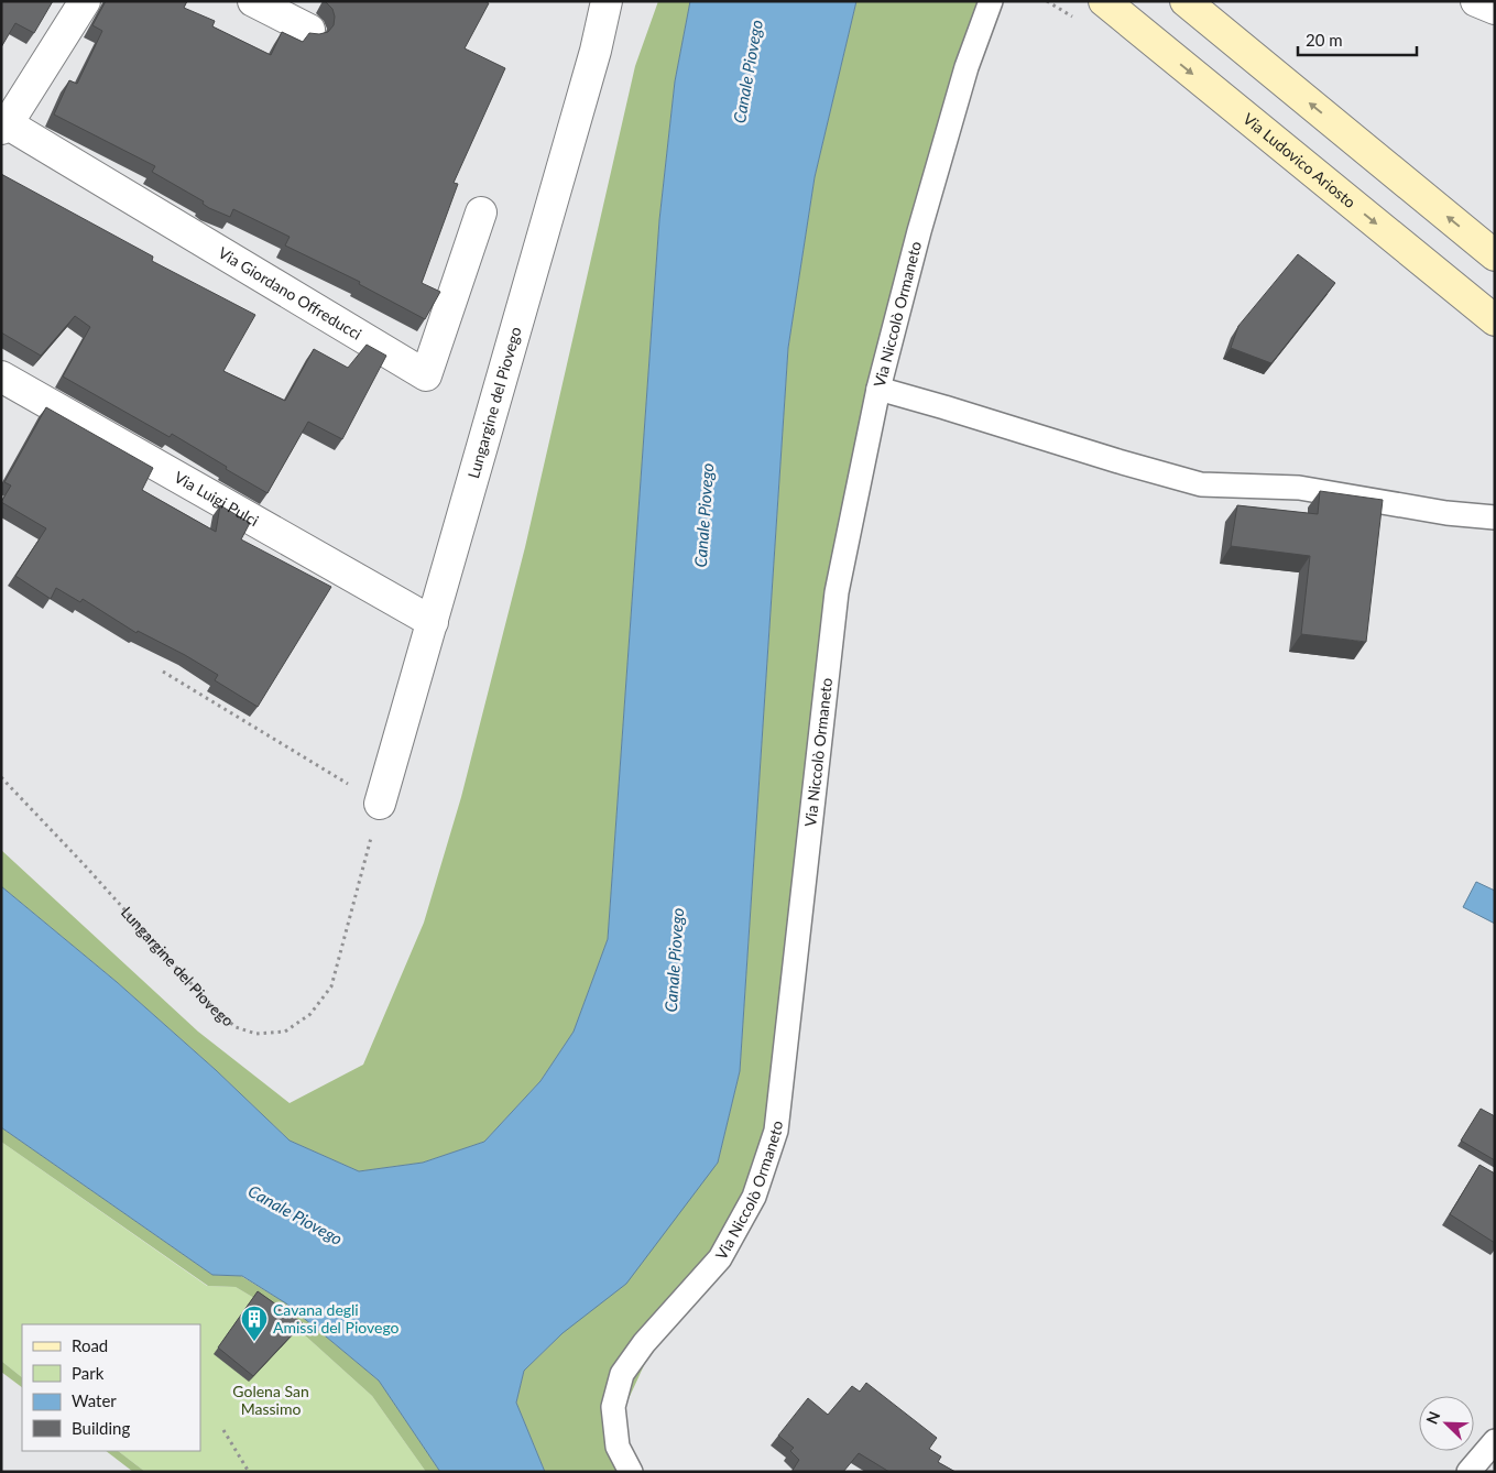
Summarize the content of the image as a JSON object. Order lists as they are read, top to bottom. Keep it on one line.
{"streets":{"main road":["Via Ludovico Ariosto"],"street":["Via Giordano Offreducci","Lungargine del Piovego","Via Luigi Pulci"],"lane":["Via Niccolò Ormaneto"]},"crossings":[["Lungargine del Piovego","Via Luigi Pulci"]],"water":["Canale Piovego"],"parks":["Golena San Massimo"],"places":{"building":["Cavana degli Amissi del Piovego"]},"legend":["Road","Park","Water","Building"],"scale_bar":"20 m","north":"top left"}
